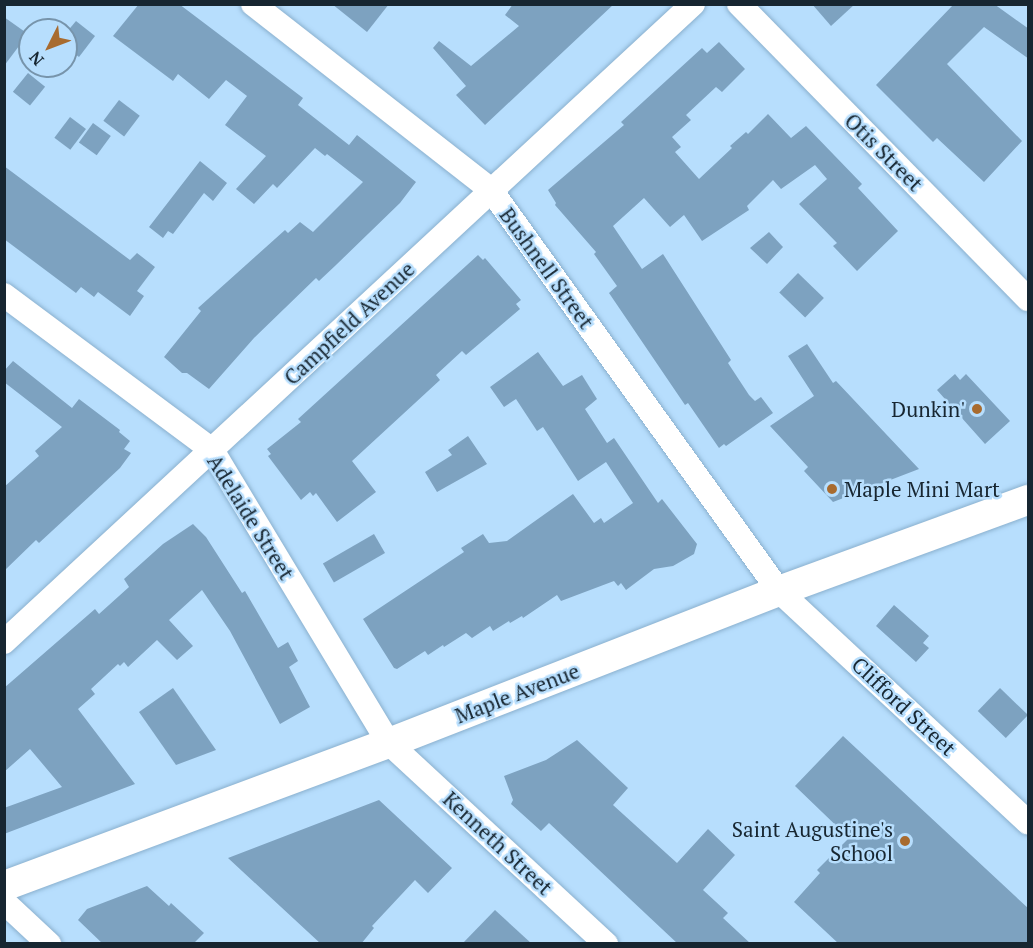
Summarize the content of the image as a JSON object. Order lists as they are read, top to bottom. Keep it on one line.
{"streets":{"main road":["Maple Avenue"],"street":["Otis Street","Bushnell Street","Campfield Avenue","Adelaide Street","Clifford Street","Kenneth Street"]},"crossings":[["Bushnell Street","Campfield Avenue"],["Bushnell Street","Maple Avenue"],["Bushnell Street","Clifford Street"],["Campfield Avenue","Adelaide Street"],["Adelaide Street","Maple Avenue"],["Adelaide Street","Kenneth Street"],["Maple Avenue","Clifford Street"],["Maple Avenue","Kenneth Street"]],"places":["Dunkin'","Maple Mini Mart","Saint Augustine's School"],"north":"bottom left"}
